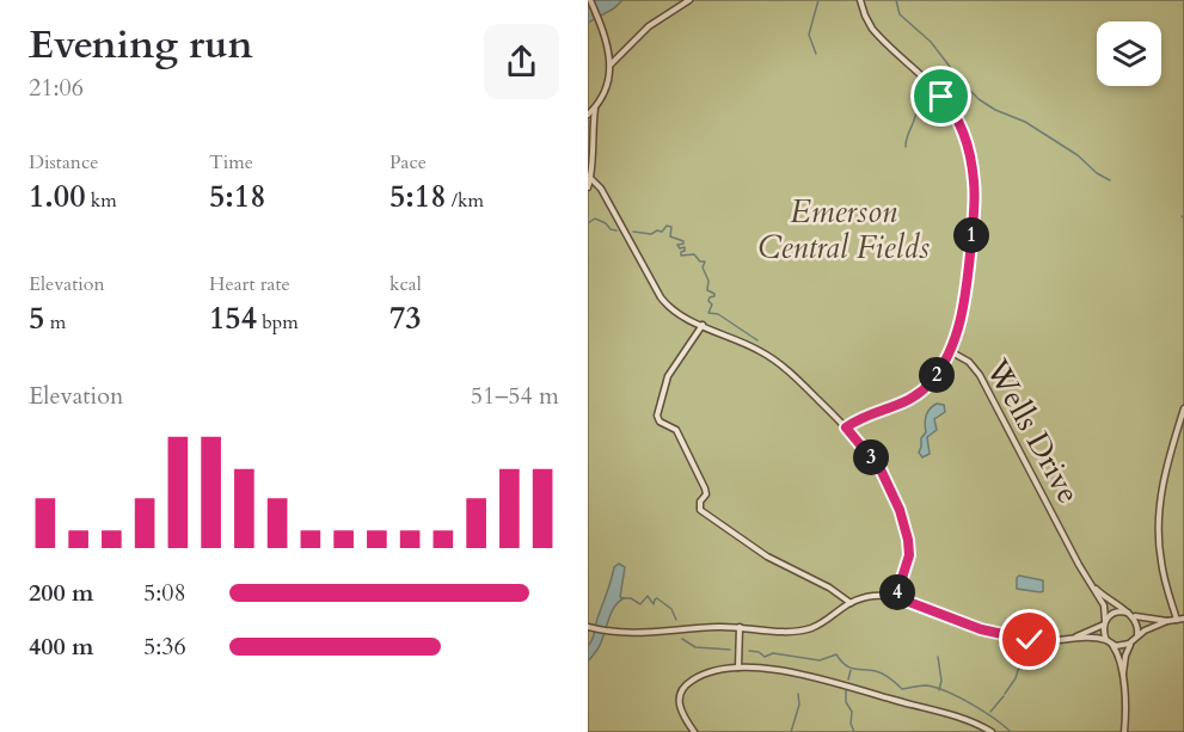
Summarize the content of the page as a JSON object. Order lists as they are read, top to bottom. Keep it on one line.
{"streets":{"street":["Wells Drive"]},"parks":["Emerson Central Fields"],"page":{"heading":["Evening run","21:06"],"stats":[["Distance","1.00 km"],["Time","5:18"],["Pace","5:18 /km"],["Elevation","5 m"],["Heart rate","154 bpm"],["kcal","73"]],"pins":["1","2","3","4"],"chart":["Elevation","51–54 m"],"list":[{"name":"200 m","note":"5:08"},{"name":"400 m","note":"5:36"}]}}
